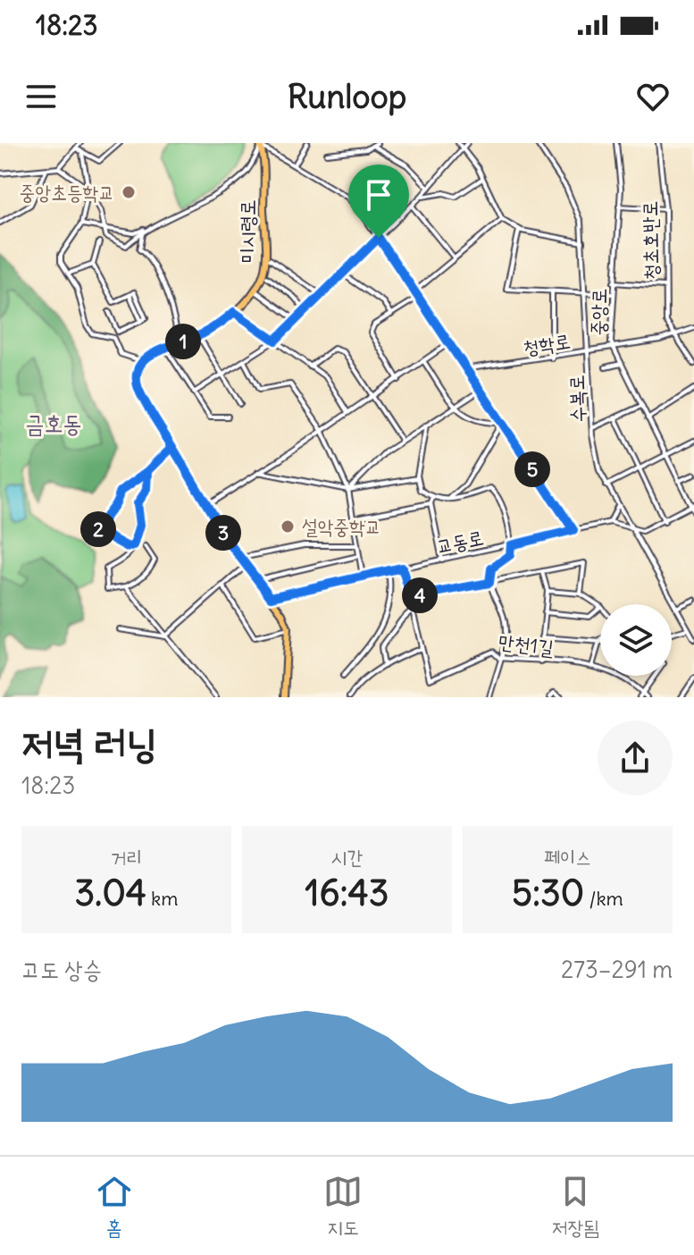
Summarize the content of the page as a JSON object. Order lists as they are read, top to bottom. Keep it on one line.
{"streets":{"main road":["미시령로"],"street":["청초호반로","중앙로","청학로","수복로","교동로","만천1길"]},"crossings":[["청초호반로","청학로"],["중앙로","청학로"],["중앙로","교동로"],["청학로","수복로"],["수복로","교동로"],["교동로","만천1길"]],"districts":["금호동"],"places":["중앙초등학교","설악중학교"],"page":{"status":"18:23","header":"Runloop","pins":["1","5","2","3","4"],"heading":["저녁 러닝","18:23"],"stats":[["거리","3.04 km"],["시간","16:43"],["페이스","5:30 /km"]],"chart":["고도 상승","273–291 m"],"tabs":["홈","지도","저장됨"]}}
